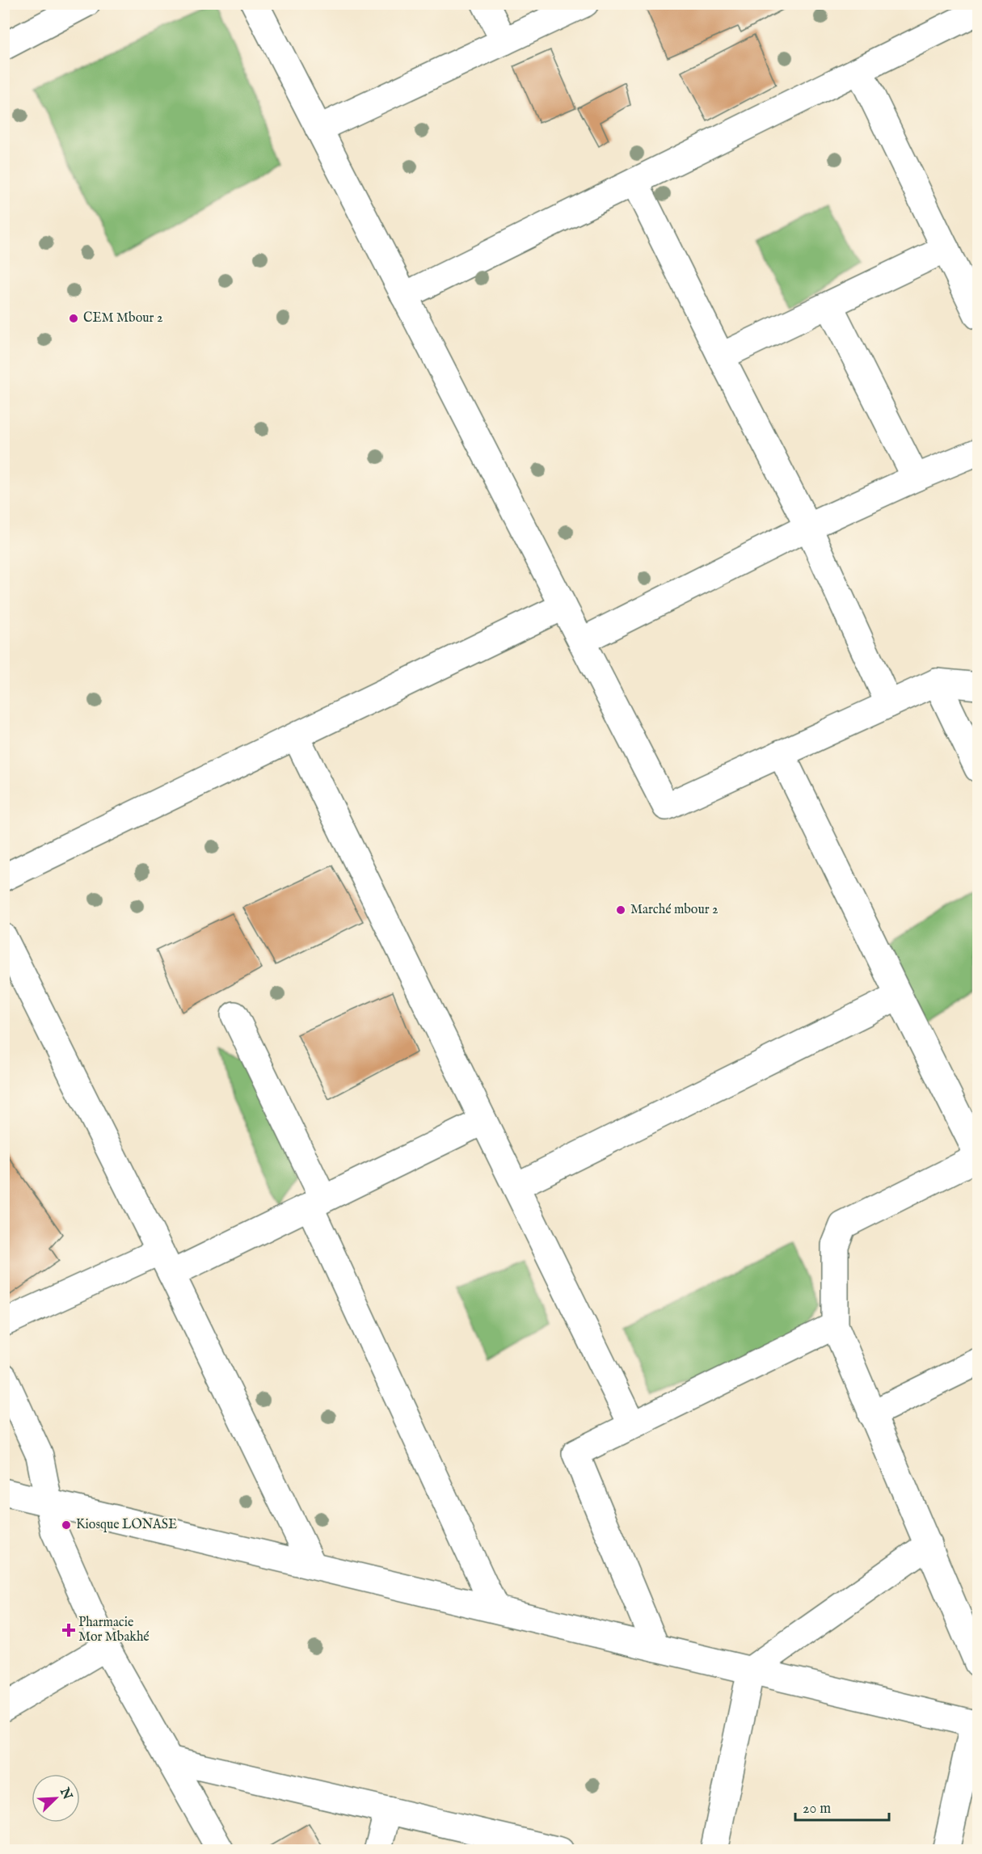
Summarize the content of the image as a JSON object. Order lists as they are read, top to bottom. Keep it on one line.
{"places":{"other":["CEM Mbour 2","Marché mbour 2","Kiosque LONASE"],"health":["Pharmacie Mor Mbakhé"]},"scale_bar":"20 m","north":"top right"}
